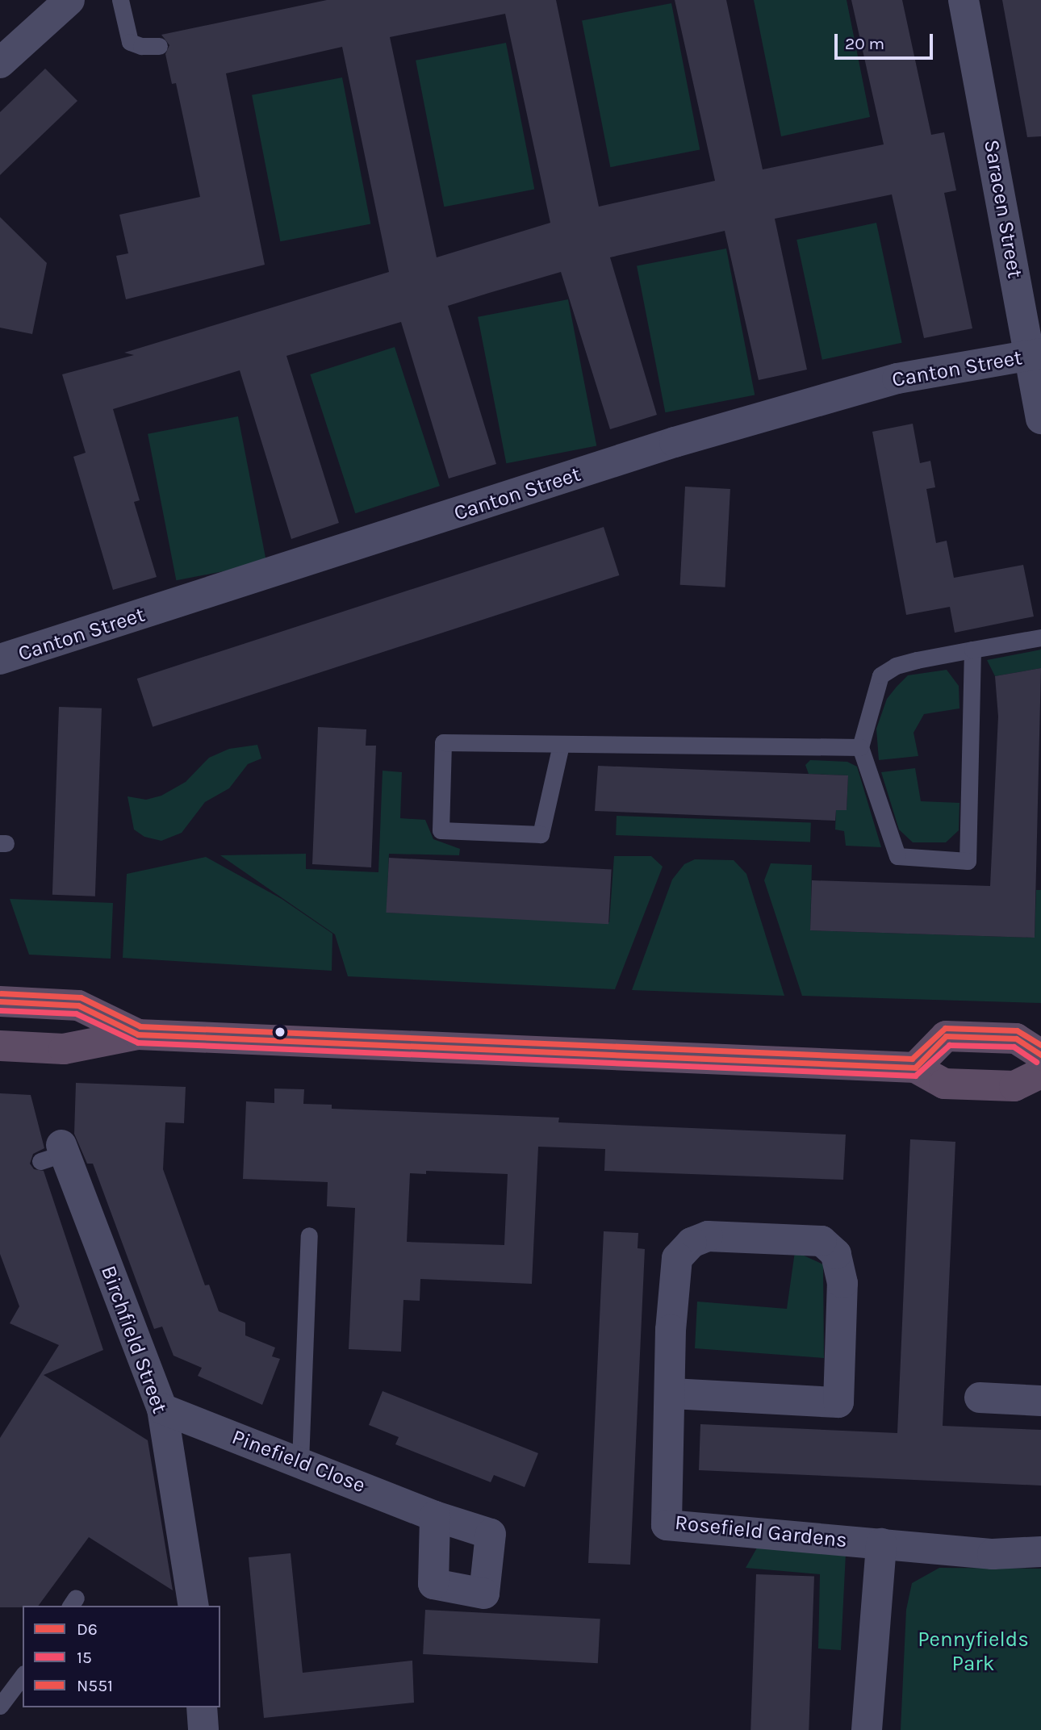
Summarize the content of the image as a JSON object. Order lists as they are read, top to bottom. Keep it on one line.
{"streets":{"street":["Saracen Street","Canton Street","Birchfield Street","Pinefield Close","Rosefield Gardens"]},"crossings":[["Saracen Street","Canton Street"],["Birchfield Street","Pinefield Close"]],"parks":["Pennyfields Park"],"lines":["transit line N551","transit line D6","transit line 15"],"legend":["D6","15","N551"],"scale_bar":"20 m"}
